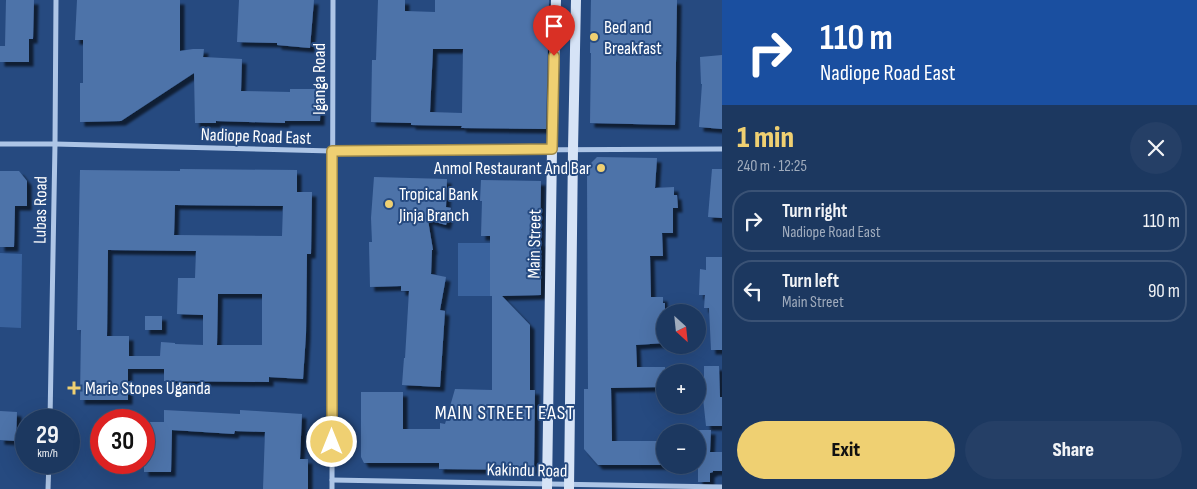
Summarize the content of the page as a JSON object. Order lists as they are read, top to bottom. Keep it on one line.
{"streets":{"street":["Iganga Road","Nadiope Road East","Lubas Road","Main Street","Kakindu Road"]},"crossings":[["Iganga Road","Nadiope Road East"],["Iganga Road","Kakindu Road"],["Nadiope Road East","Lubas Road"],["Nadiope Road East","Main Street"],["Main Street","Kakindu Road"]],"districts":["MAIN STREET EAST"],"places":{"other":["Bed and Breakfast","Anmol Restaurant And Bar","Tropical Bank Jinja Branch"],"health":["Marie Stopes Uganda"]},"north":"bottom right","page":{"turn":["110 m","Nadiope Road East"],"heading":["1 min","240 m · 12:25"],"list":[{"name":"Turn right","note":"Nadiope Road East","value":"110 m"},{"name":"Turn left","note":"Main Street","value":"90 m"}],"map_buttons":["+","−"],"speed":"29 km/h","limit":"30","buttons":["Exit","Share"]}}
